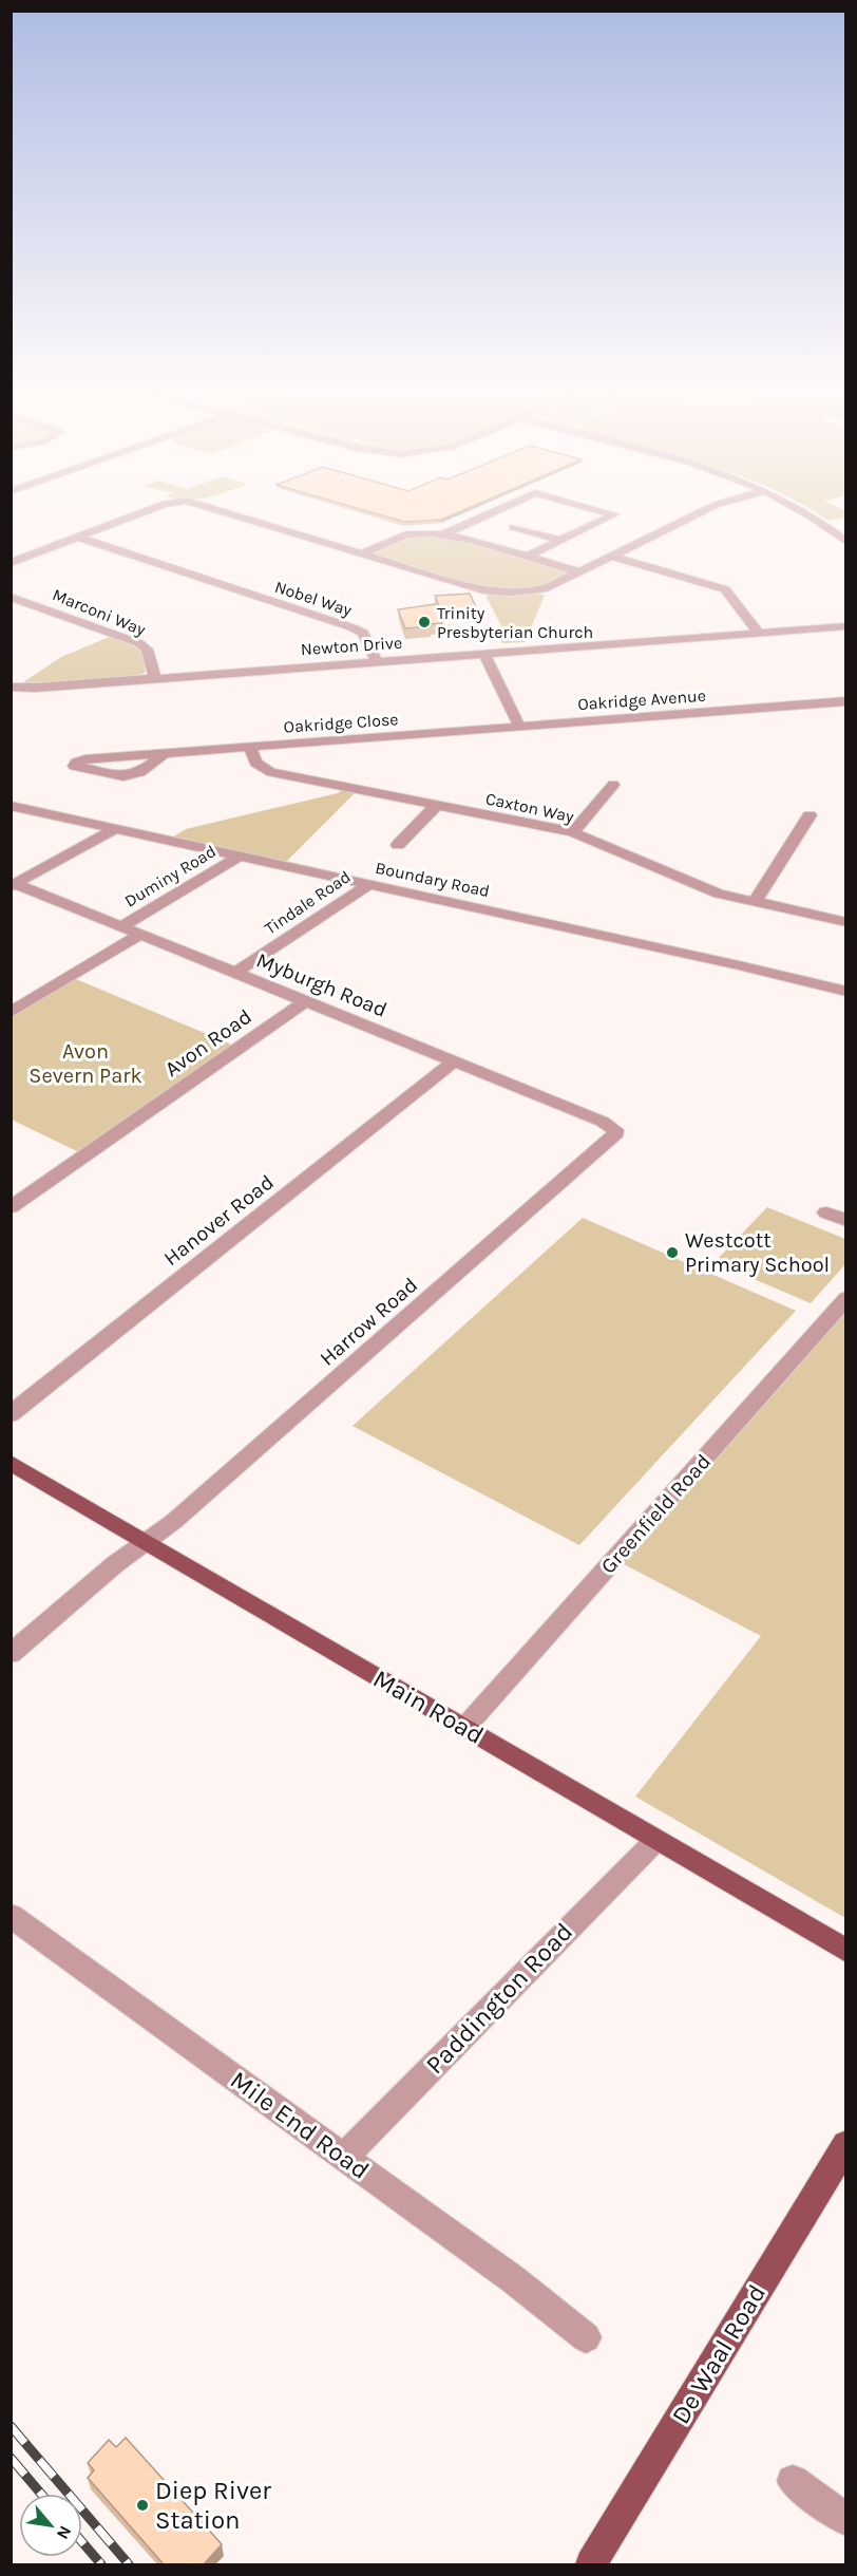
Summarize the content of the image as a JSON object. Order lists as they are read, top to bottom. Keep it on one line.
{"streets":{"main road":["Main Road","De Waal Road"],"street":["Nobel Way","Marconi Way","Newton Drive","Oakridge Avenue","Oakridge Close","Caxton Way","Duminy Road","Boundary Road","Tindale Road","Myburgh Road","Avon Road","Hanover Road","Harrow Road","Greenfield Road","Paddington Road","Mile End Road"]},"crossings":[["Nobel Way","Newton Drive"],["Marconi Way","Newton Drive"],["Oakridge Avenue","Oakridge Close"],["Oakridge Close","Caxton Way"],["Duminy Road","Boundary Road"],["Duminy Road","Myburgh Road"],["Boundary Road","Tindale Road"],["Tindale Road","Myburgh Road"],["Myburgh Road","Avon Road"],["Myburgh Road","Hanover Road"],["Myburgh Road","Harrow Road"],["Harrow Road","Main Road"],["Greenfield Road","Main Road"],["Main Road","Paddington Road"],["Paddington Road","Mile End Road"]],"parks":["Avon Severn Park"],"places":["Trinity Presbyterian Church","Westcott Primary School","Diep River Station"],"north":"bottom right"}
